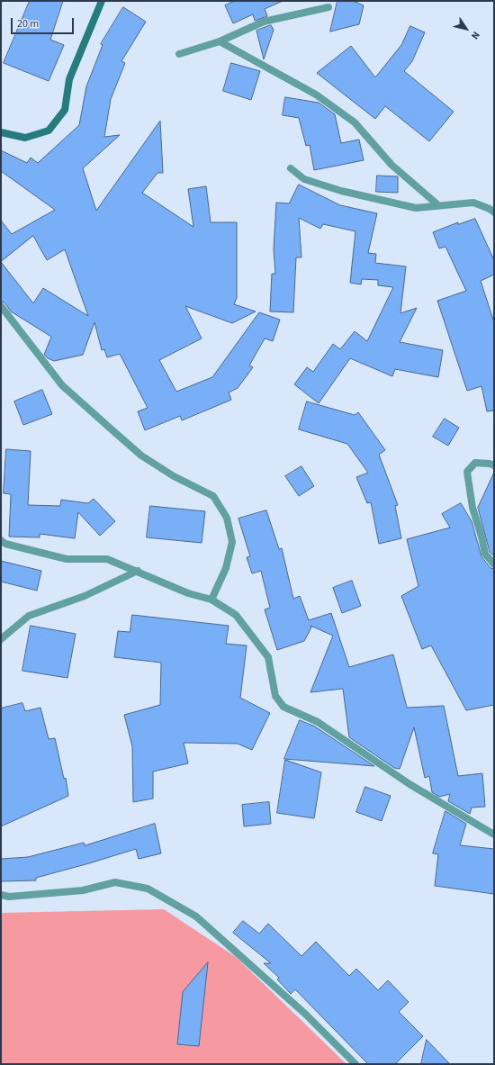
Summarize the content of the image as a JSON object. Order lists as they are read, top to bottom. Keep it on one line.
{"scale_bar":"20 m","north":"bottom right"}
